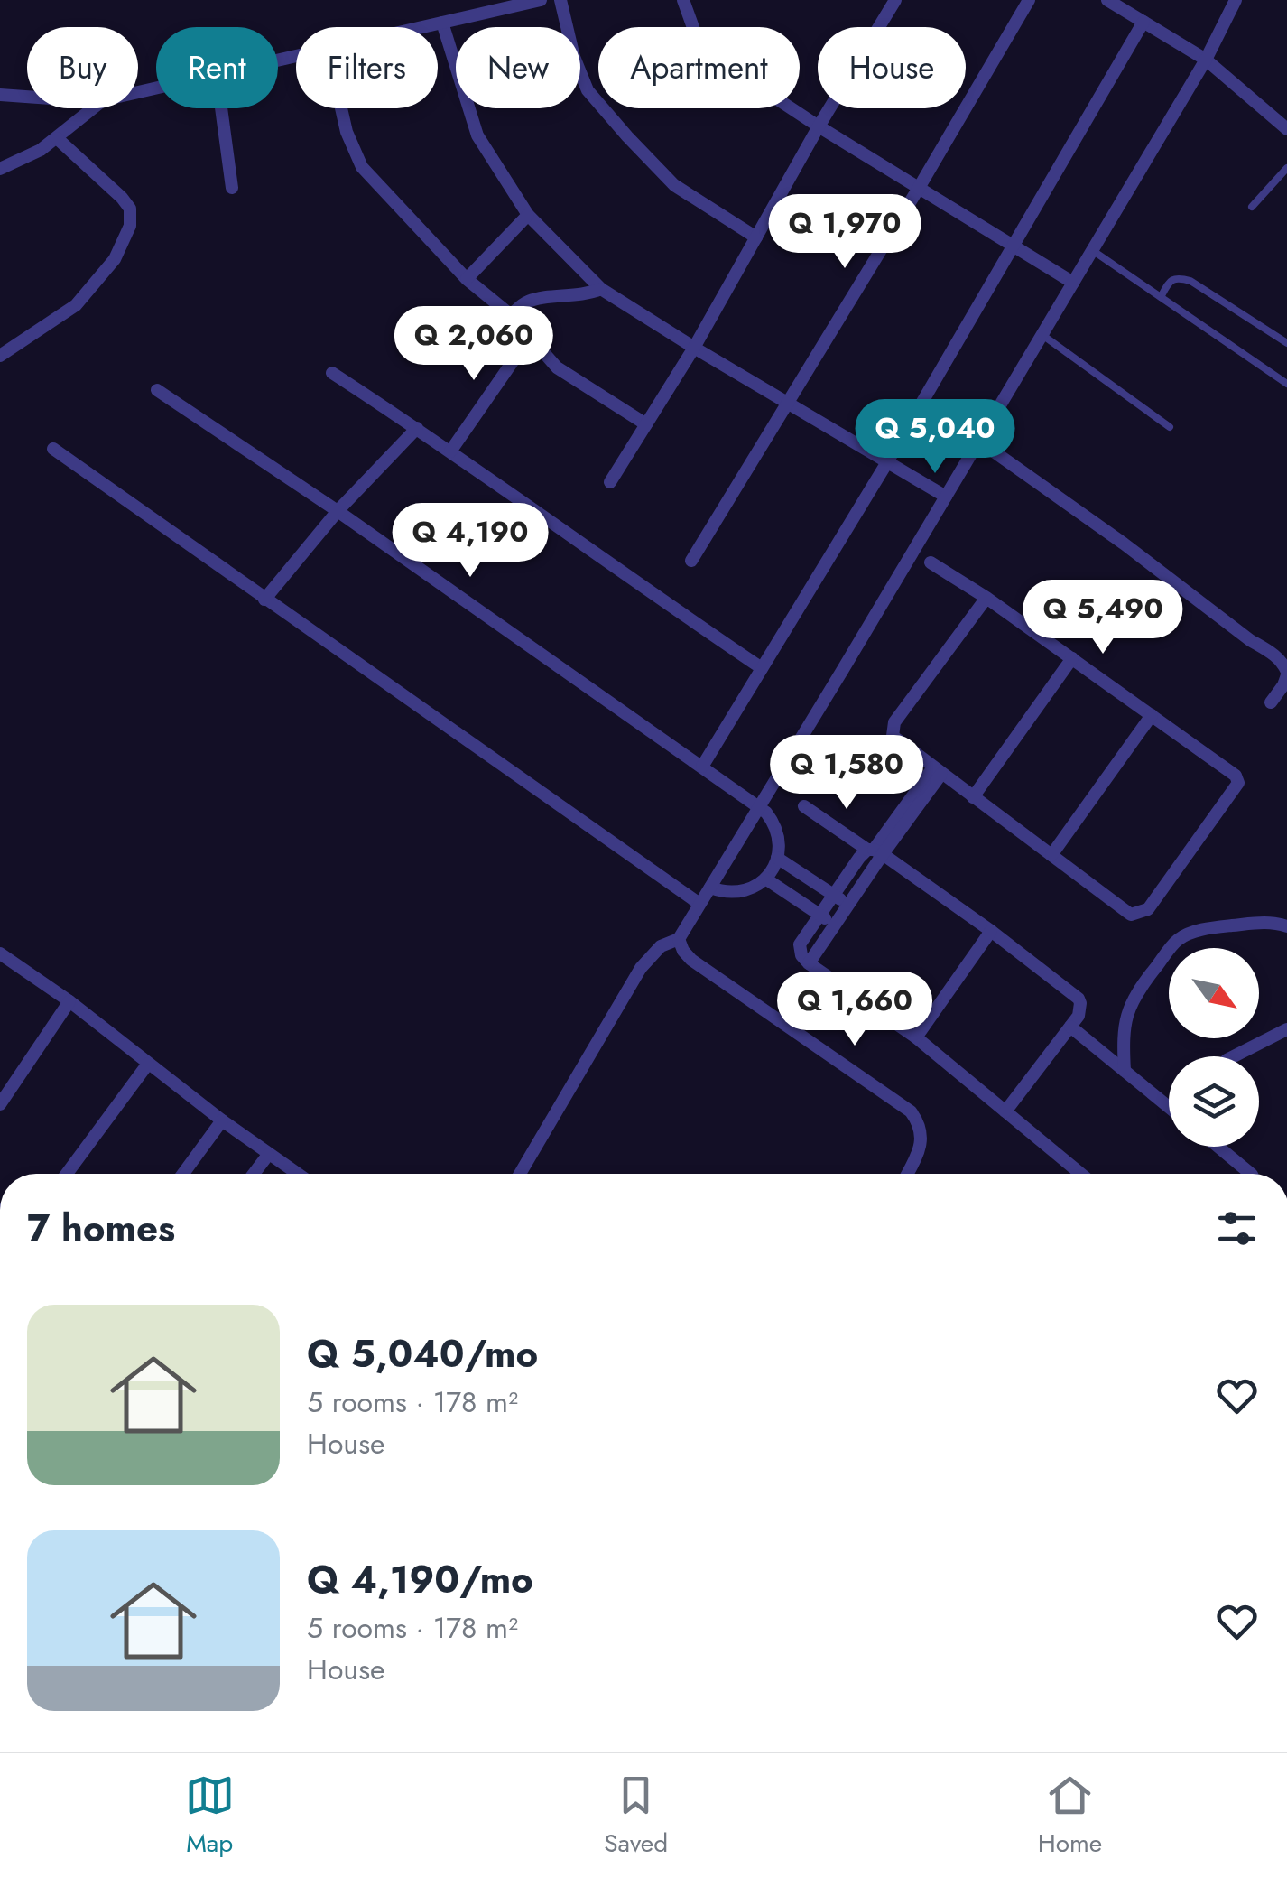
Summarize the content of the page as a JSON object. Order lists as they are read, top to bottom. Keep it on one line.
{"north":"bottom right","page":{"chip":["Buy","Rent","Filters","New","Apartment","House"],"price":["Q 1,970","Q 2,060","Q 5,040","Q 4,190","Q 5,490","Q 1,580","Q 1,660"],"heading":"7 homes","list":[{"name":"Q 5,040/mo","note":"5 rooms · 178 m² · House"},{"name":"Q 4,190/mo","note":"5 rooms · 178 m² · House"}],"tabs":["Map","Saved","Home"]}}
